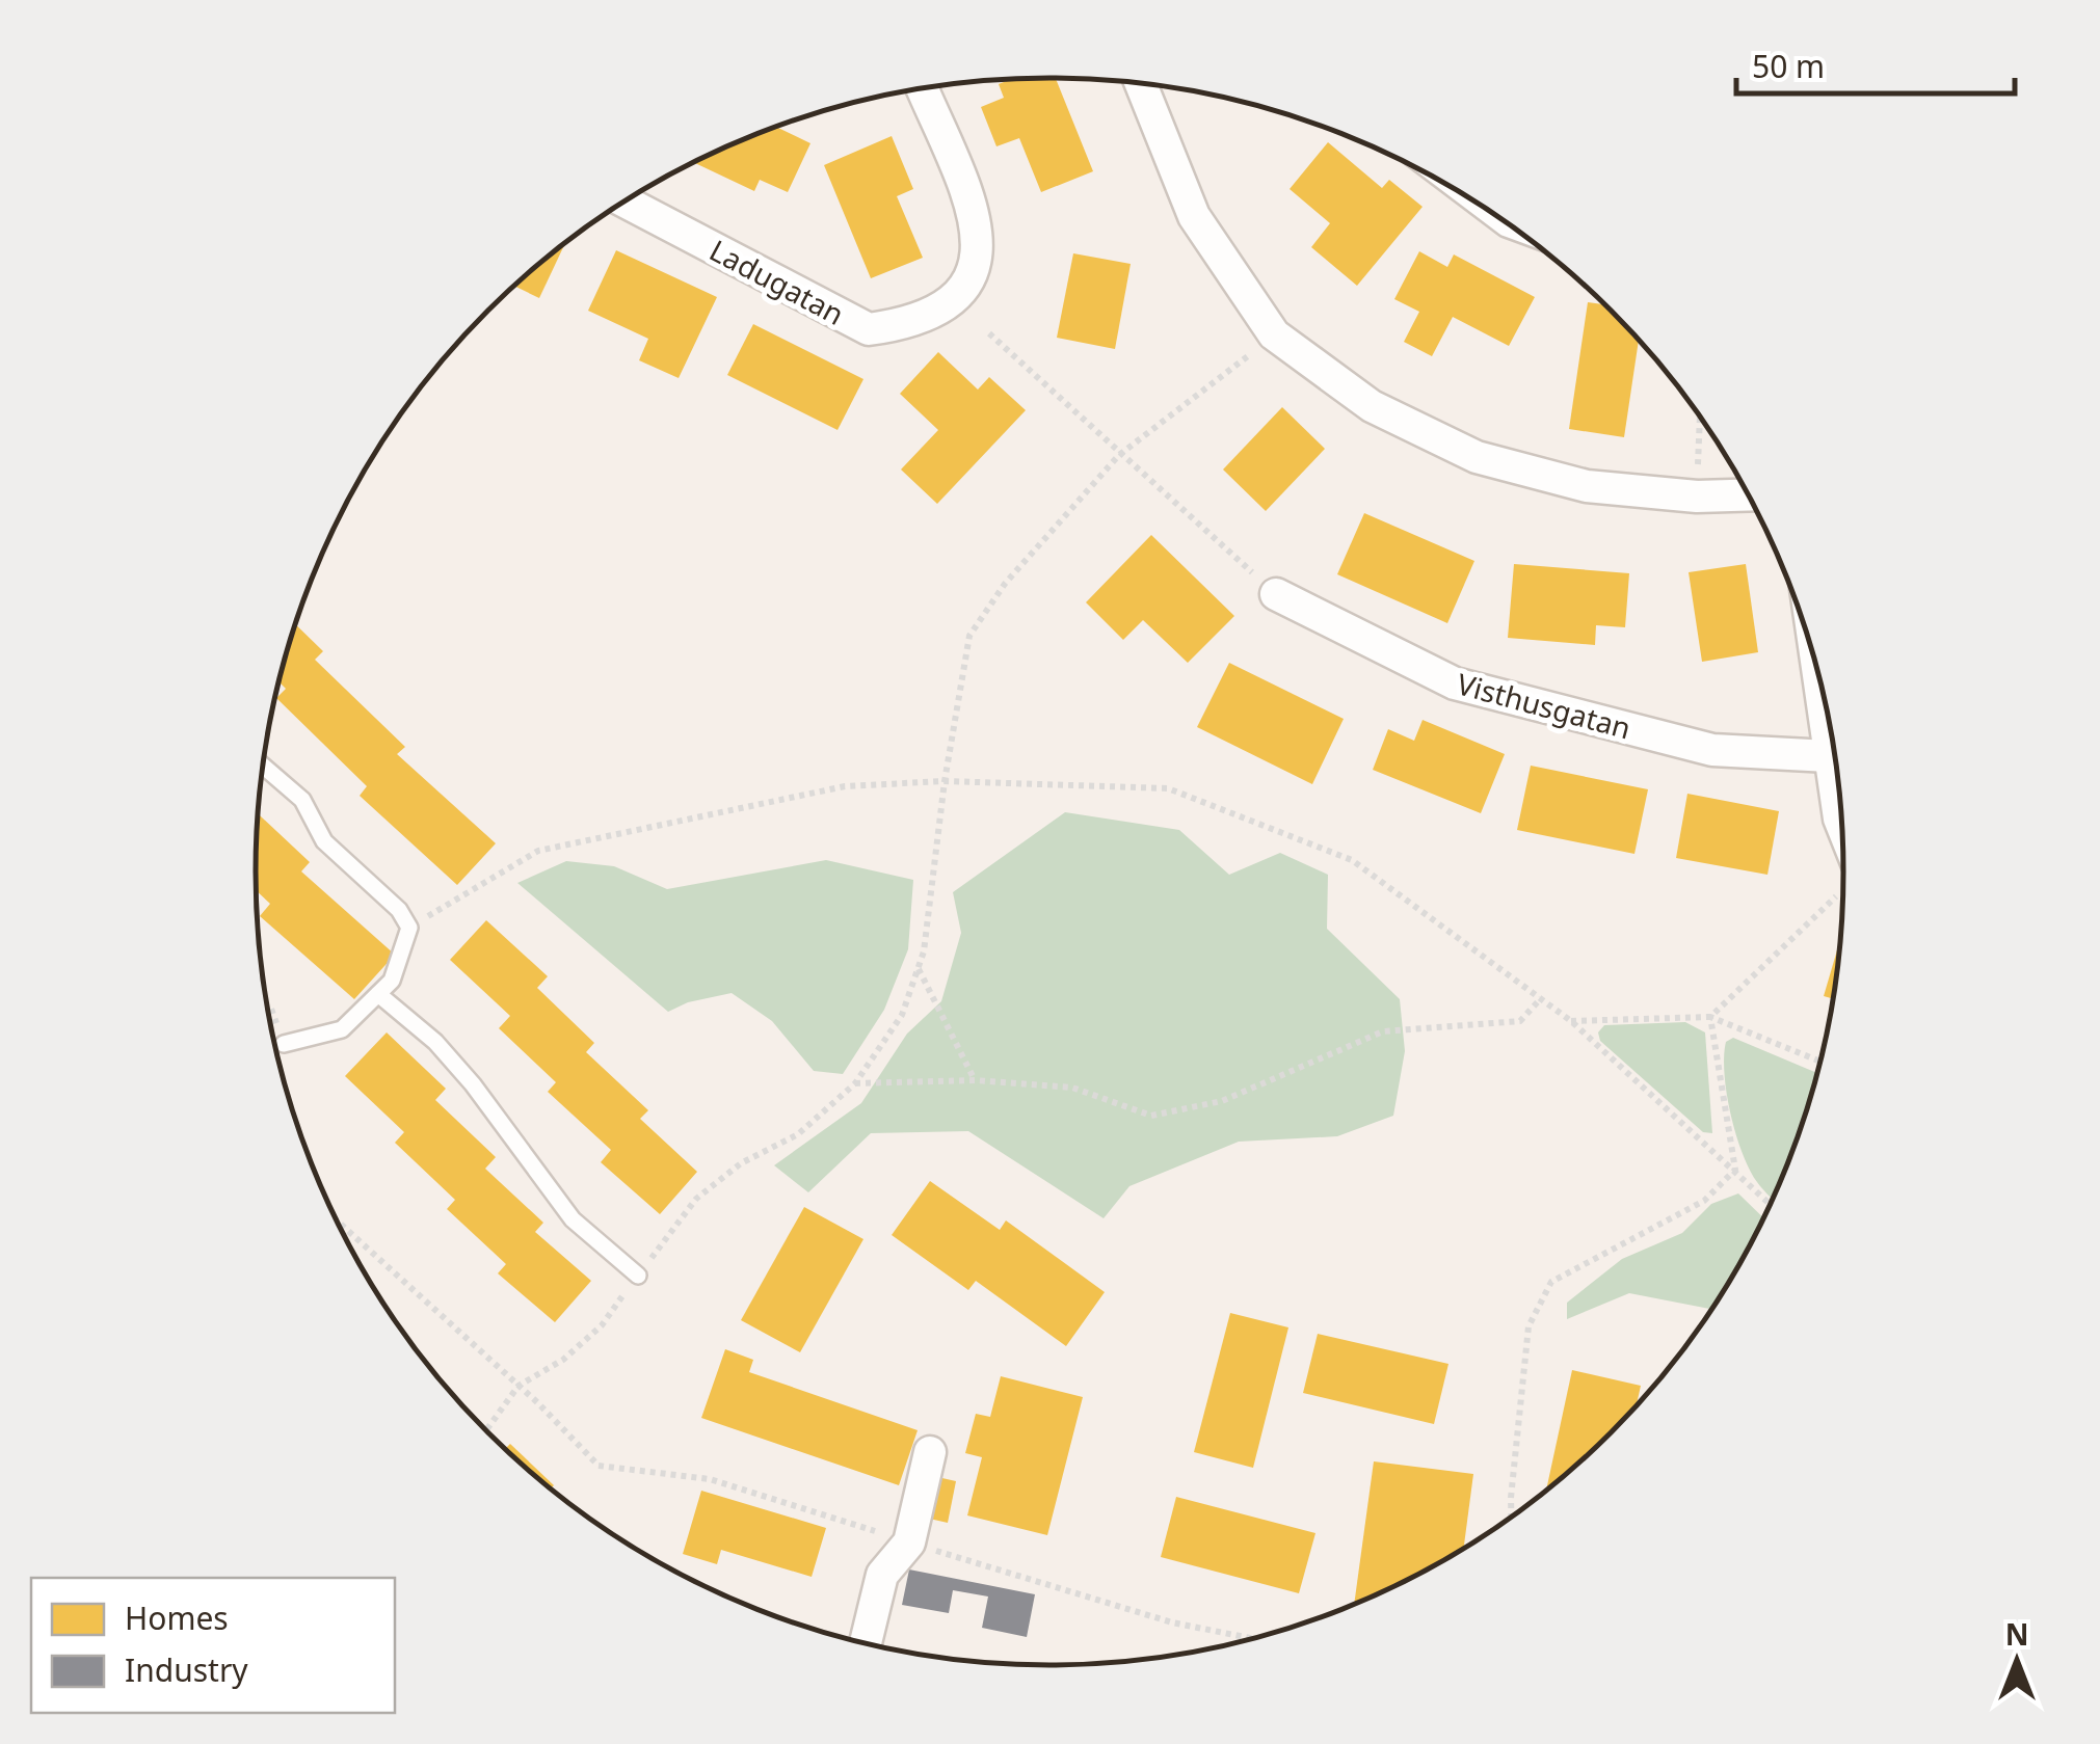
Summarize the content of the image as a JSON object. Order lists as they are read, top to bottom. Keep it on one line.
{"streets":{"street":["Ladugatan","Visthusgatan"]},"legend":["Homes","Industry"],"scale_bar":"50 m","north":"top"}
